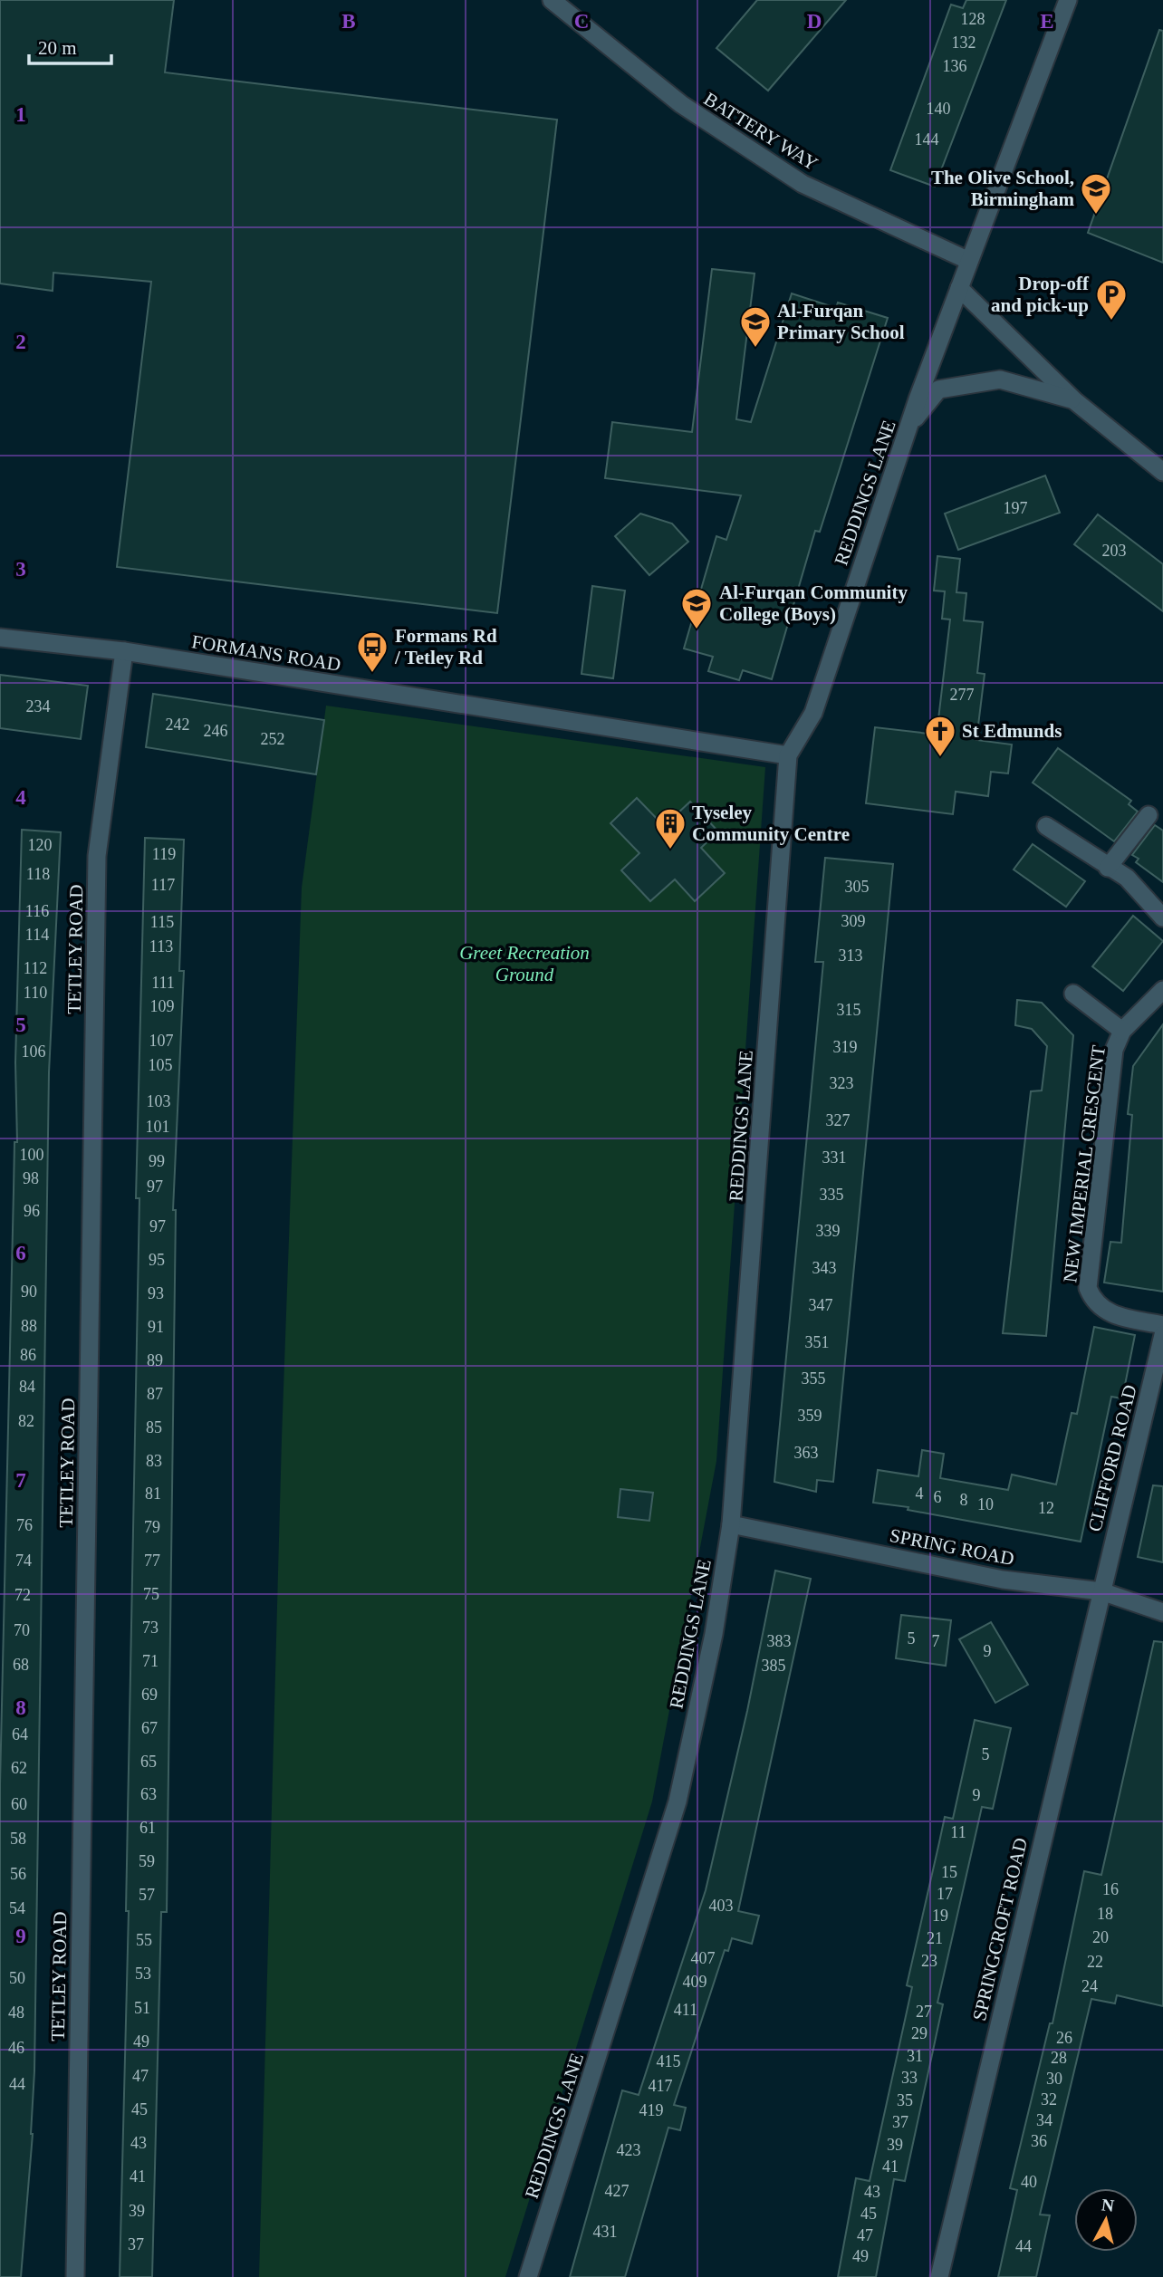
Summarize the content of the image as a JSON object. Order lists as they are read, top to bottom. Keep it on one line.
{"streets":{"street":["BATTERY WAY","REDDINGS LANE","FORMANS ROAD","TETLEY ROAD","NEW IMPERIAL CRESCENT","CLIFFORD ROAD","SPRING ROAD","SPRINGCROFT ROAD"]},"crossings":[["BATTERY WAY","REDDINGS LANE"],["REDDINGS LANE","FORMANS ROAD"],["REDDINGS LANE","SPRING ROAD"],["FORMANS ROAD","TETLEY ROAD"],["CLIFFORD ROAD","SPRING ROAD"],["CLIFFORD ROAD","SPRINGCROFT ROAD"],["SPRING ROAD","SPRINGCROFT ROAD"]],"parks":["Greet Recreation Ground"],"places":{"school or university":["The Olive School, Birmingham","Al-Furqan Primary School","Al-Furqan Community College (Boys)"],"parking":["Drop-off and pick-up"],"bus stop":["Formans Rd / Tetley Rd"],"church":["St Edmunds"],"building":["Tyseley Community Centre"]},"house_numbers":["128","132","136","140","144","197","203","277","234","242","246","252","120","119","118","117","305","116","309","115","114","113","313","112","111","110","109","315","107","319","106","105","323","103","327","101","100","331","99","98","97","335","96","97","339","95","343","90","93","347","88","91","351","86","89","355","84","87","359","82","85","363","83","81","4","6","8","10","12","76","79","74","77","75","72","73","70","5","383","7","9","71","68","385","69","67","64","5","65","62","63","9","60","61","11","58","59","15","56","16","17","57","403","54","18","19","20","21","55","407","23","22","53","50","409","24","51","411","27","48","29","26","49","46","31","28","415","47","33","30","44","417","32","35","45","419","34","37","36","43","39","423","41","41","40","427","43","39","45","431","47","37","44","49"],"scale_bar":"20 m","north":"top","grid":{"columns":["B","C","D","E"],"rows":["1","2","3","4","5","6","7","8","9"]}}
